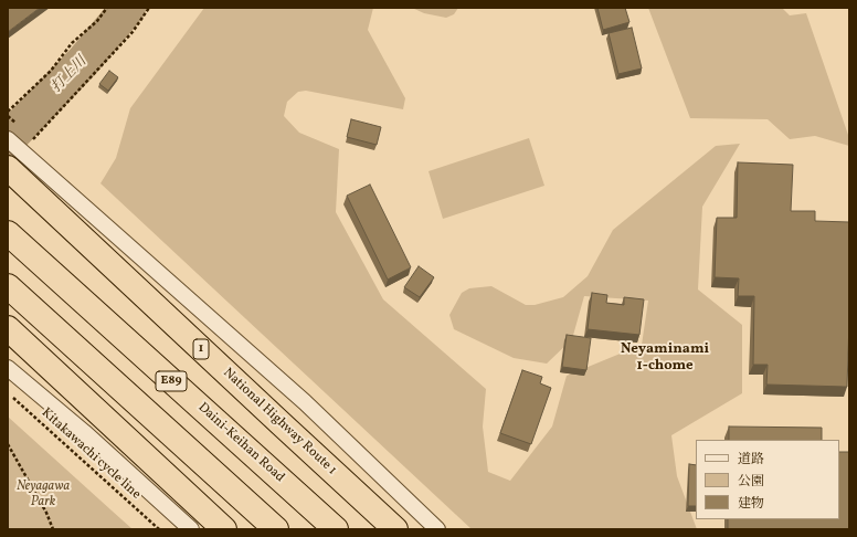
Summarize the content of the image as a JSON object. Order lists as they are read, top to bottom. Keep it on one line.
{"streets":{"highway":["1","E89","National Highway Route 1","Daini-Keihan Road"],"path":["Kitakawachi cycle line"]},"districts":["Neyaminami 1-chome"],"water":["打上川"],"parks":["Neyagawa Park"],"legend":["道路","公園","建物"]}
